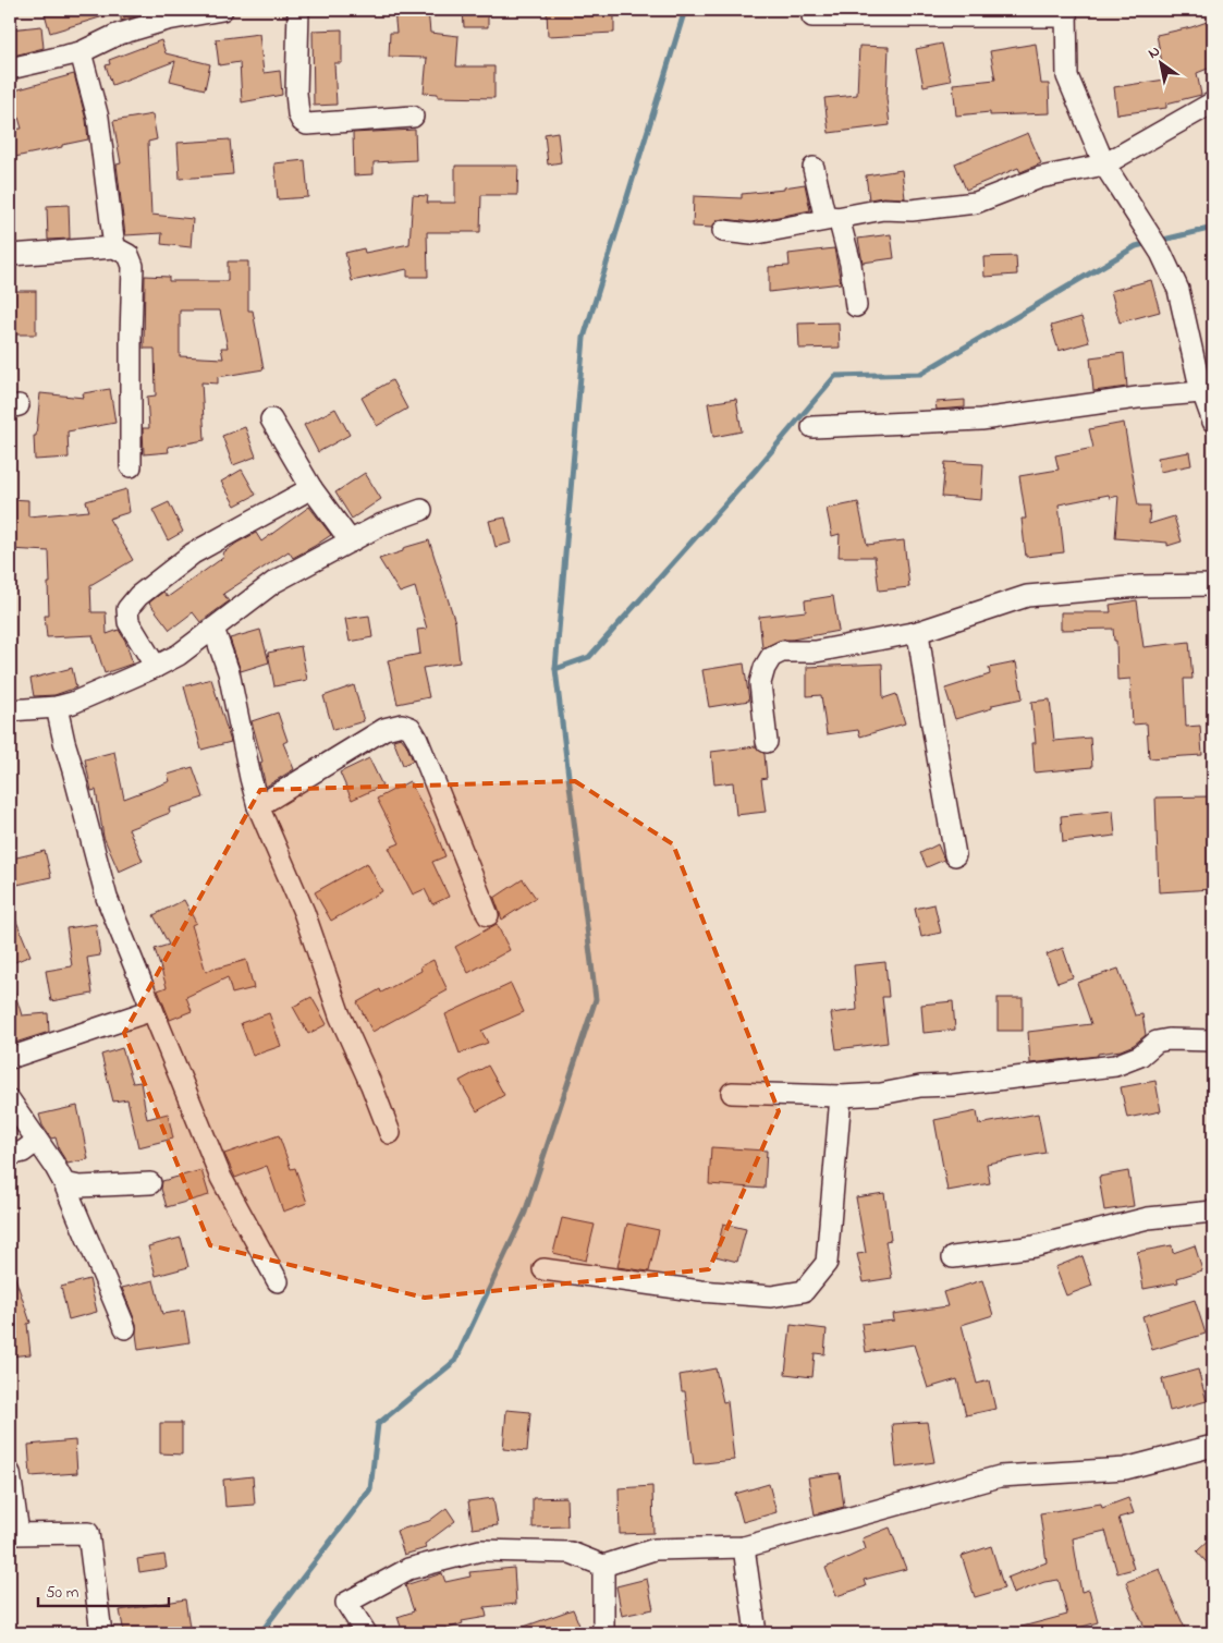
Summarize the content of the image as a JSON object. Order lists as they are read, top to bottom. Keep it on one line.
{"scale_bar":"50 m","north":"top left"}
